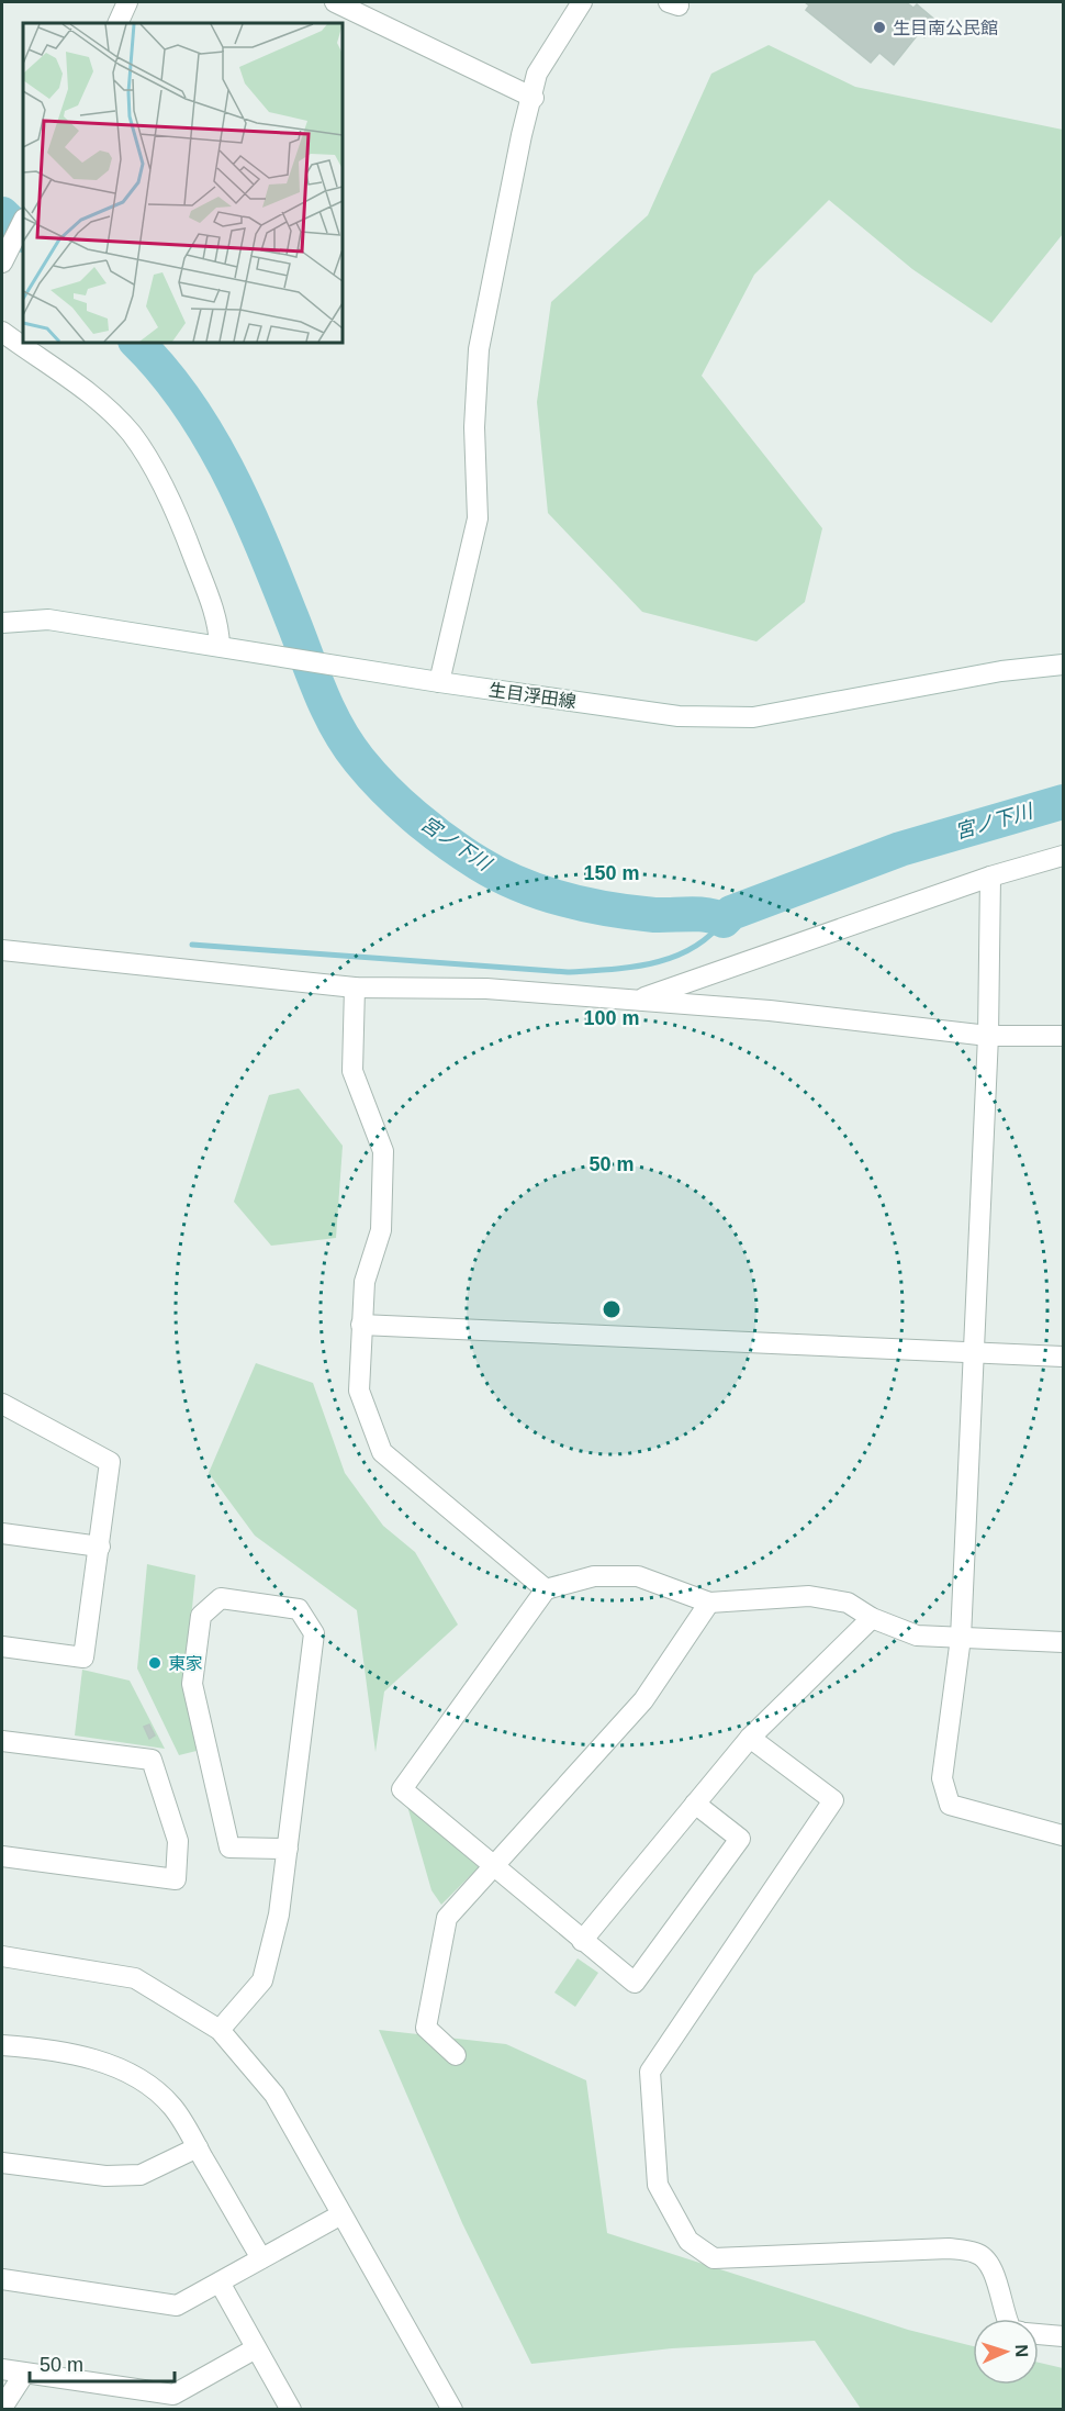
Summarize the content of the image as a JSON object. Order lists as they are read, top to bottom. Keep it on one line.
{"streets":{"street":["生目浮田線"]},"water":["宮ノ下川"],"places":["生目南公民館","東家"],"scale_bar":"50 m","north":"right","rings":["150 m","100 m","50 m"]}
